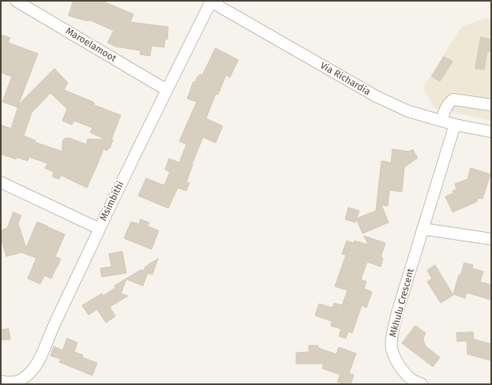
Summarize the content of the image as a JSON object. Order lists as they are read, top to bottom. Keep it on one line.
{"streets":{"street":["Maroelamoot","Via Richardia","Msimbithi","Mkhulu Crescent"]},"crossings":[["Maroelamoot","Msimbithi"],["Via Richardia","Msimbithi"],["Via Richardia","Mkhulu Crescent"]]}
